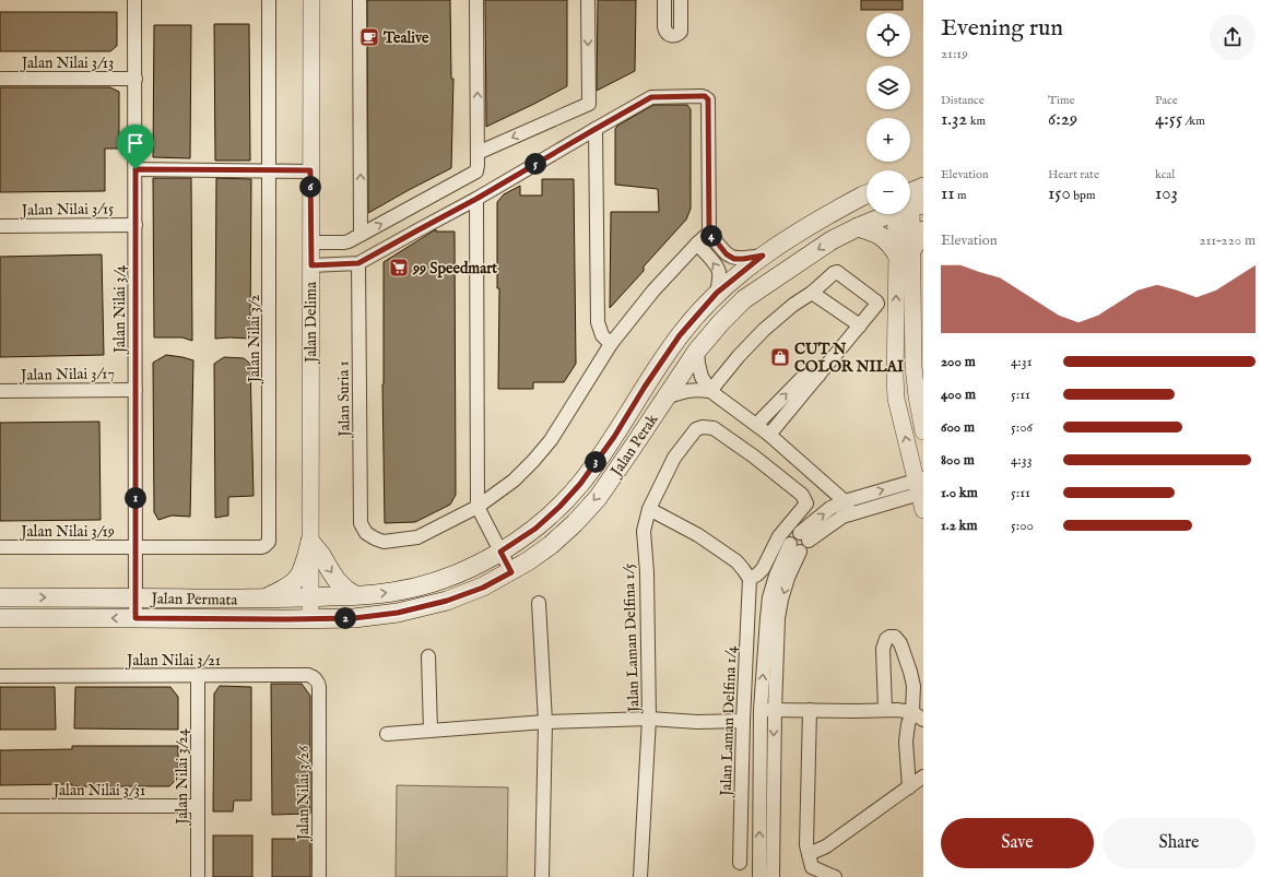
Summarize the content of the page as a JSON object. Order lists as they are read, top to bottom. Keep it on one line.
{"streets":{"main road":["Jalan Perak","Jalan Permata"],"street":["Jalan Nilai 3/13","Jalan Nilai 3/15","Jalan Nilai 3/4","Jalan Delima","Jalan Nilai 3/2","Jalan Nilai 3/17","Jalan Suria 1","Jalan Nilai 3/19","Jalan Laman Delfina 1/5","Jalan Nilai 3/21","Jalan Laman Delfina 1/4","Jalan Nilai 3/24","Jalan Nilai 3/31","Jalan Nilai 3/26"]},"crossings":[["Jalan Nilai 3/13","Jalan Nilai 3/4"],["Jalan Nilai 3/15","Jalan Nilai 3/4"],["Jalan Nilai 3/4","Jalan Nilai 3/2"],["Jalan Nilai 3/4","Jalan Nilai 3/17"],["Jalan Nilai 3/4","Jalan Nilai 3/19"],["Jalan Nilai 3/4","Jalan Permata"],["Jalan Delima","Jalan Perak"],["Jalan Delima","Jalan Permata"],["Jalan Nilai 3/2","Jalan Nilai 3/19"],["Jalan Perak","Jalan Permata"],["Jalan Laman Delfina 1/5","Jalan Laman Delfina 1/4"],["Jalan Nilai 3/21","Jalan Nilai 3/24"],["Jalan Nilai 3/21","Jalan Nilai 3/26"],["Jalan Nilai 3/24","Jalan Nilai 3/31"]],"places":{"cafe":["Tealive"],"supermarket":["99 Speedmart"],"shop":["CUT N COLOR NILAI"]},"page":{"heading":["Evening run","21:19"],"map_buttons":["+","−"],"stats":[["Distance","1.32 km"],["Time","6:29"],["Pace","4:55 /km"],["Elevation","11 m"],["Heart rate","150 bpm"],["kcal","103"]],"pins":["5","6","4","3","1","2"],"chart":["Elevation","211–220 m"],"list":[{"name":"200 m","note":"4:31"},{"name":"400 m","note":"5:11"},{"name":"600 m","note":"5:06"},{"name":"800 m","note":"4:33"},{"name":"1.0 km","note":"5:11"},{"name":"1.2 km","note":"5:00"}],"buttons":["Save","Share"]}}
